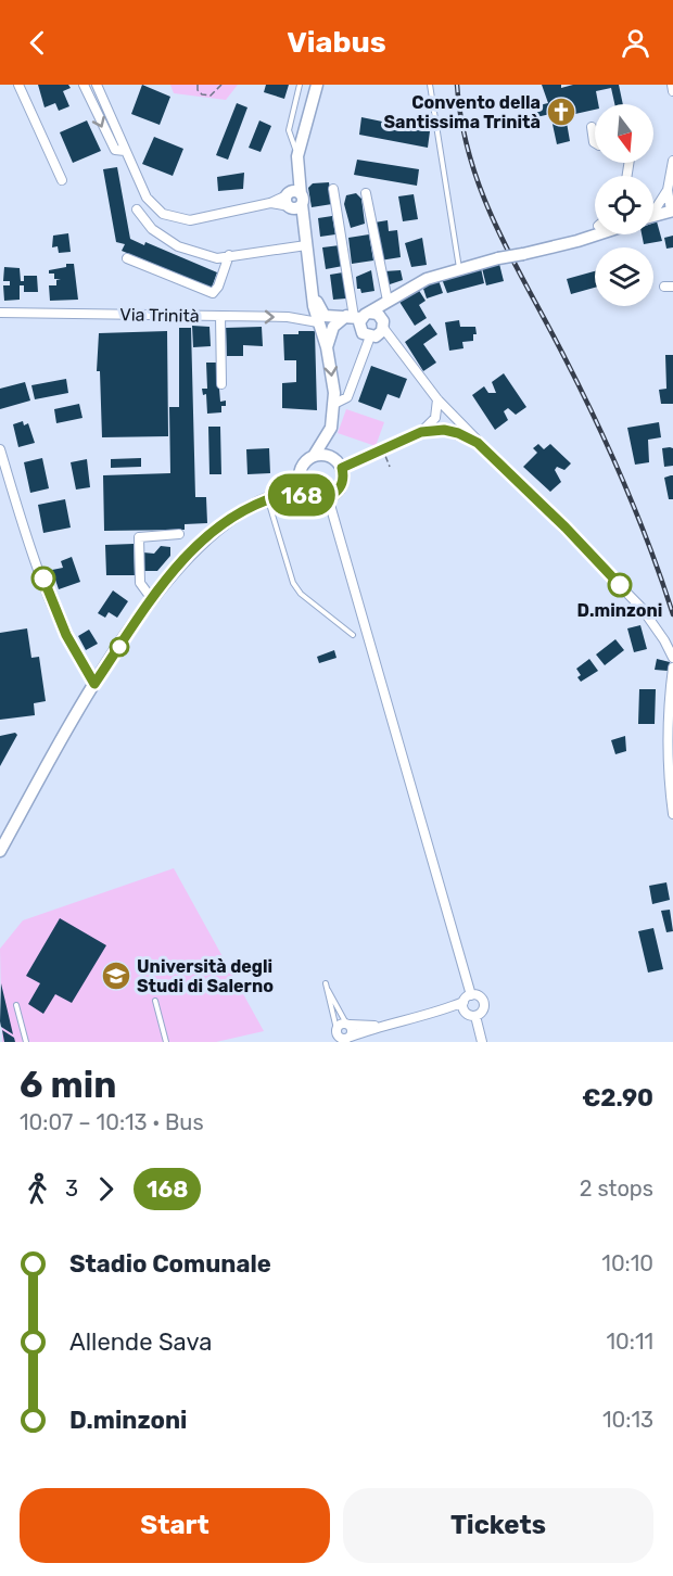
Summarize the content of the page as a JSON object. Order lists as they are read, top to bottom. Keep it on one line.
{"streets":{"street":["Via Trinità"]},"places":{"church":["Convento della Santissima Trinità"],"other":["D.minzoni"],"school or university":["Università degli Studi di Salerno"]},"lines":["bus line 168"],"north":"bottom","page":{"header":"Viabus","on_map":"168","heading":["6 min","10:07 – 10:13 · Bus","€2.90"],"legs":["3","168","2 stops"],"list":[{"name":"Stadio Comunale","value":"10:10"},{"name":"Allende Sava","value":"10:11"},{"name":"D.minzoni","value":"10:13"}],"buttons":["Start","Tickets"]}}
